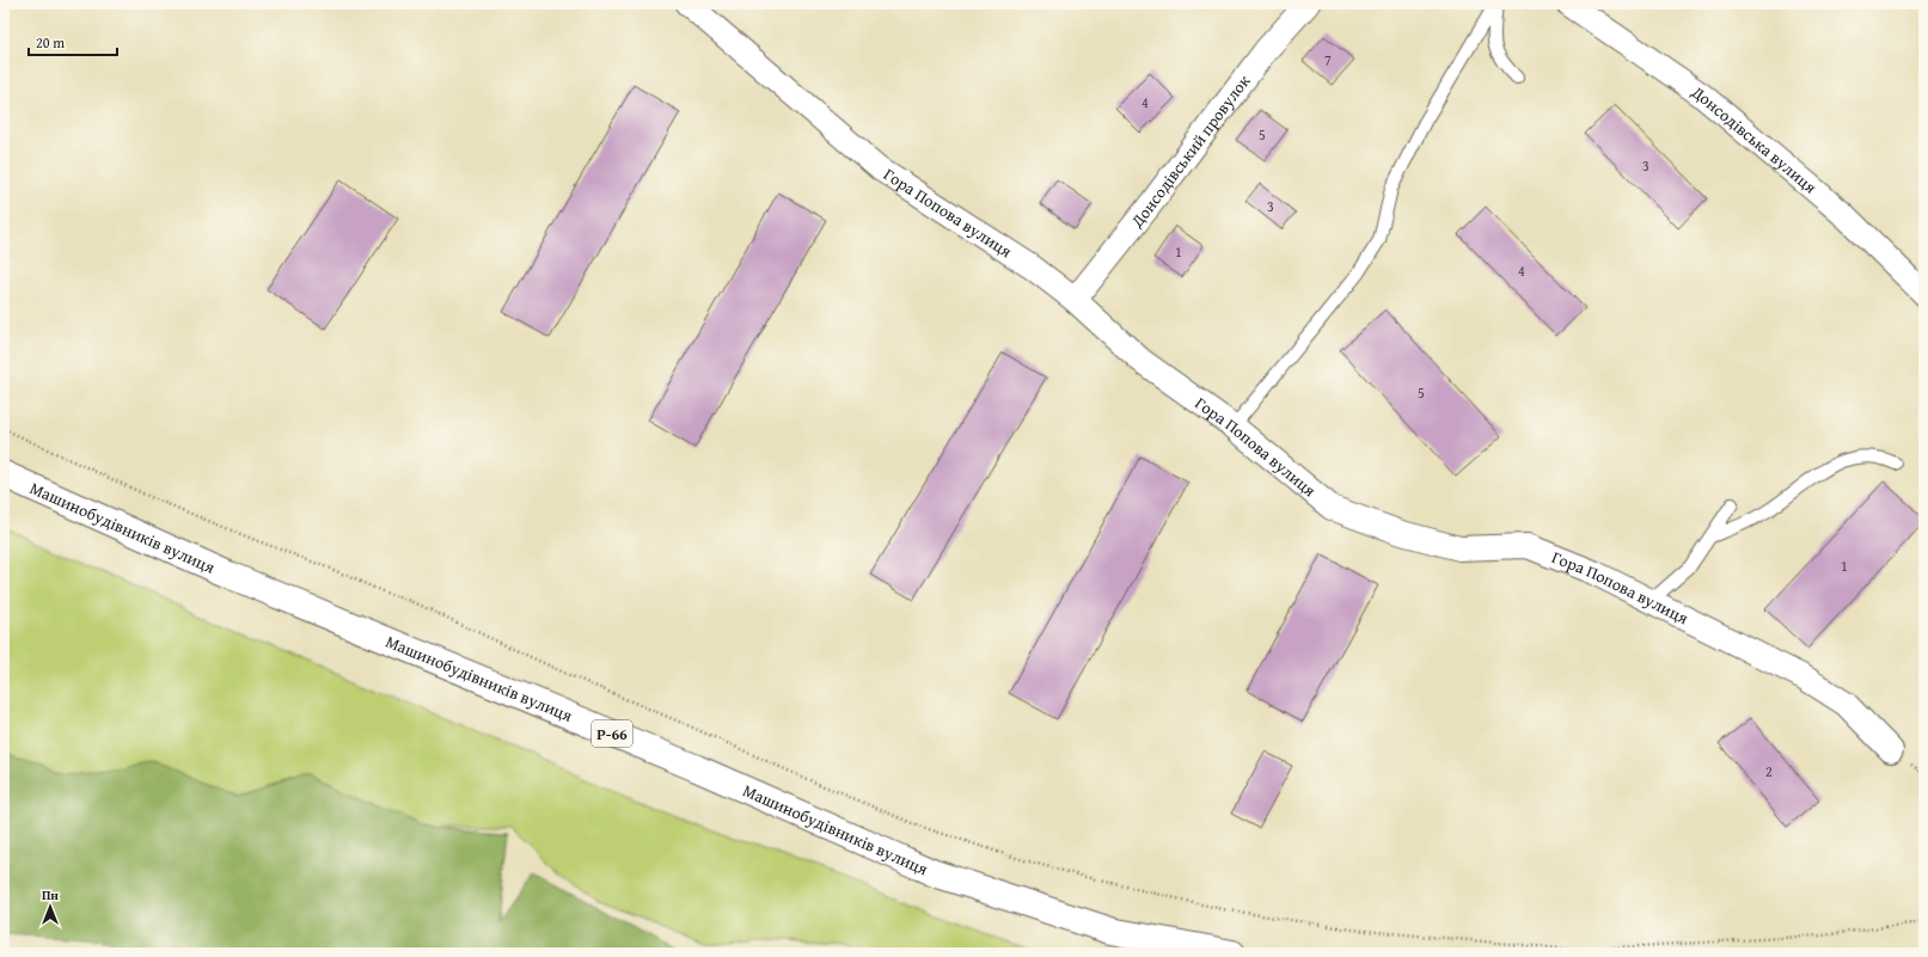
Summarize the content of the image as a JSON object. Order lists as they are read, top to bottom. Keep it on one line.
{"streets":{"main road":["Машинобудівників вулиця","Р-66"],"street":["Донсодівська вулиця","Донсодівський провулок","Гора Попова вулиця"]},"crossings":[["Донсодівський провулок","Гора Попова вулиця"]],"house_numbers":["7","4","5","3","3","1","4","5","1","2"],"scale_bar":"20 m","north":"top"}
